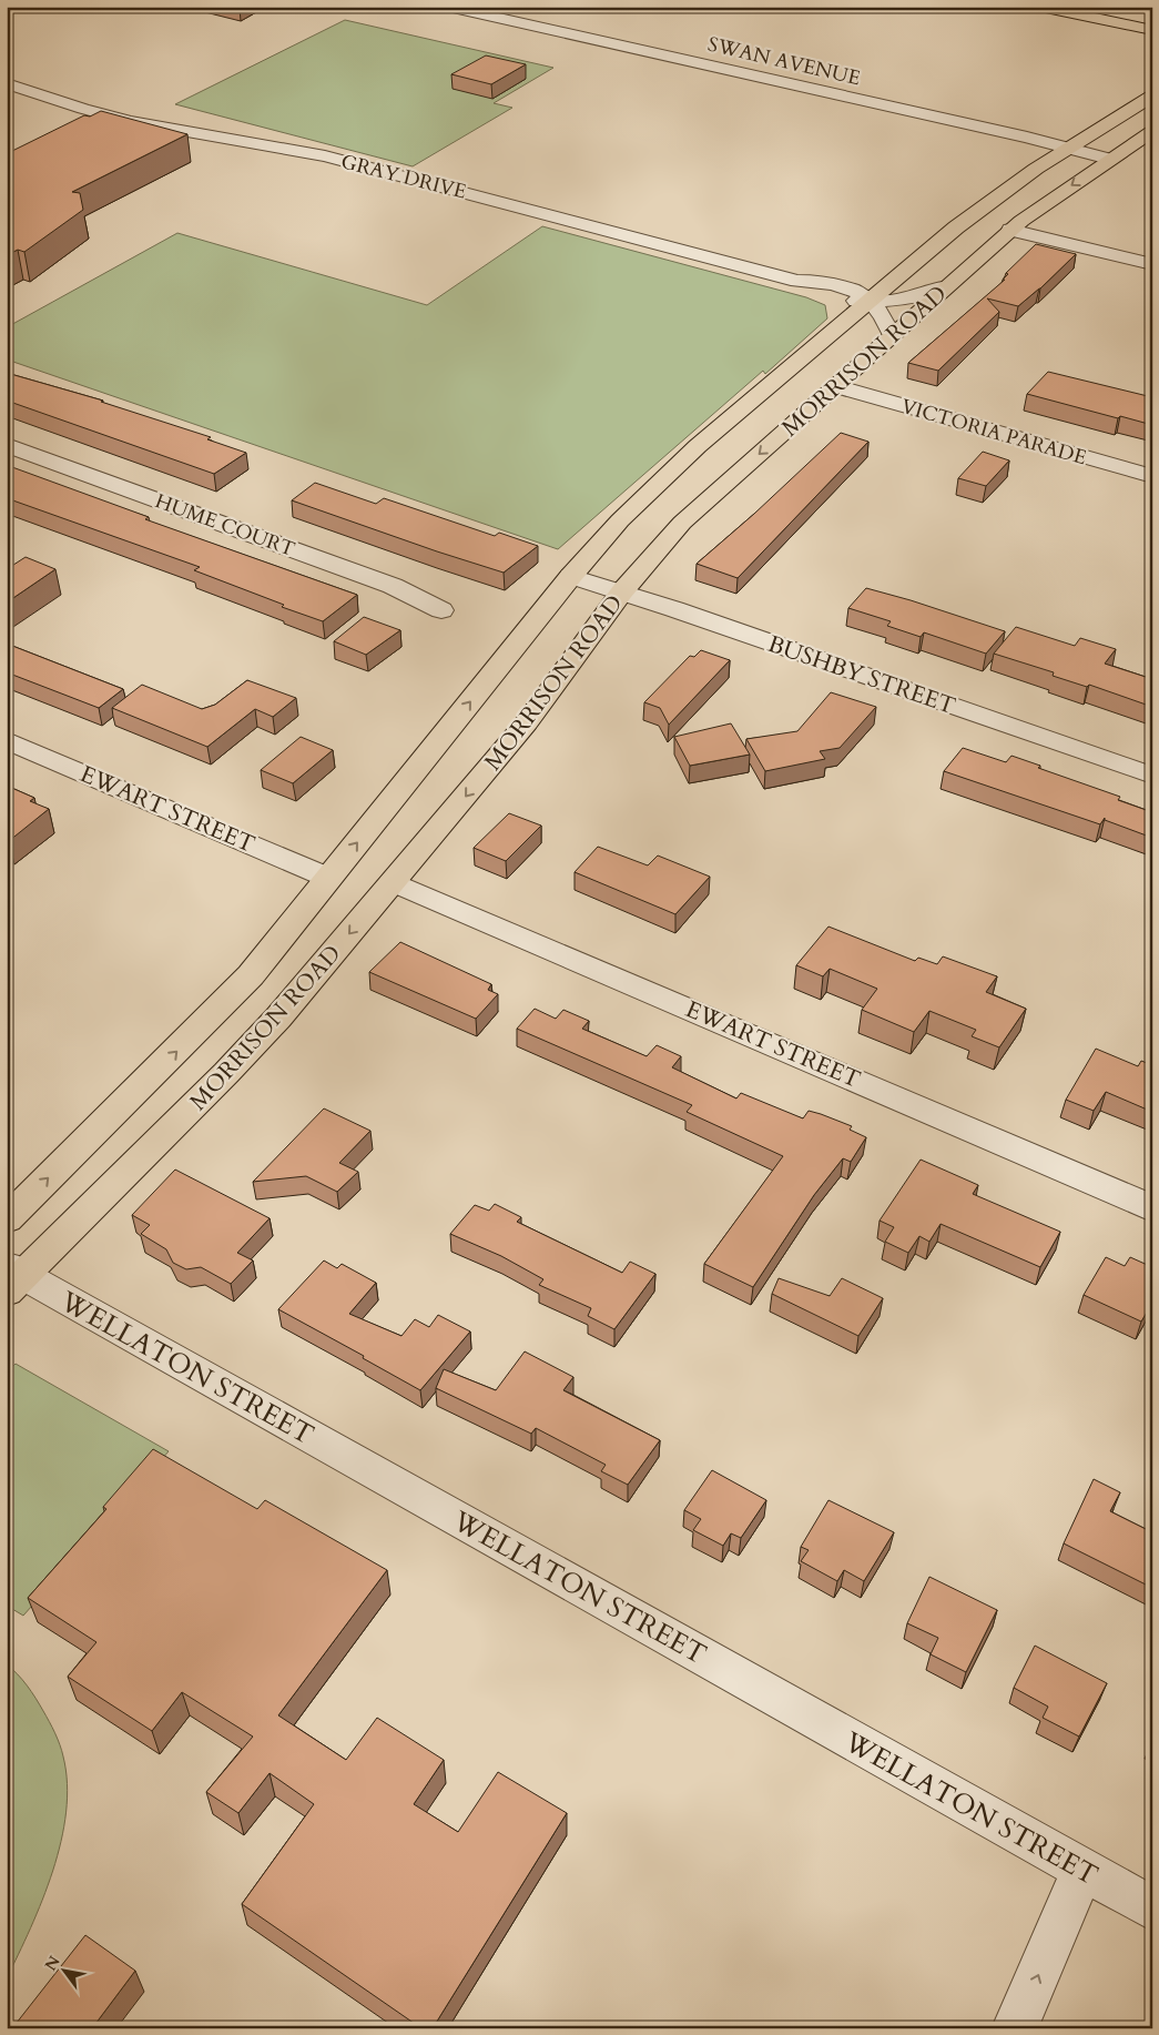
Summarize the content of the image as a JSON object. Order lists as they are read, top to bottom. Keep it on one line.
{"streets":{"main road":["MORRISON ROAD"],"street":["SWAN AVENUE","GRAY DRIVE","VICTORIA PARADE","HUME COURT","BUSHBY STREET","EWART STREET","WELLATON STREET"]},"crossings":[["SWAN AVENUE","MORRISON ROAD"],["GRAY DRIVE","MORRISON ROAD"],["MORRISON ROAD","VICTORIA PARADE"],["MORRISON ROAD","BUSHBY STREET"],["MORRISON ROAD","EWART STREET"],["MORRISON ROAD","WELLATON STREET"]],"north":"top left"}
